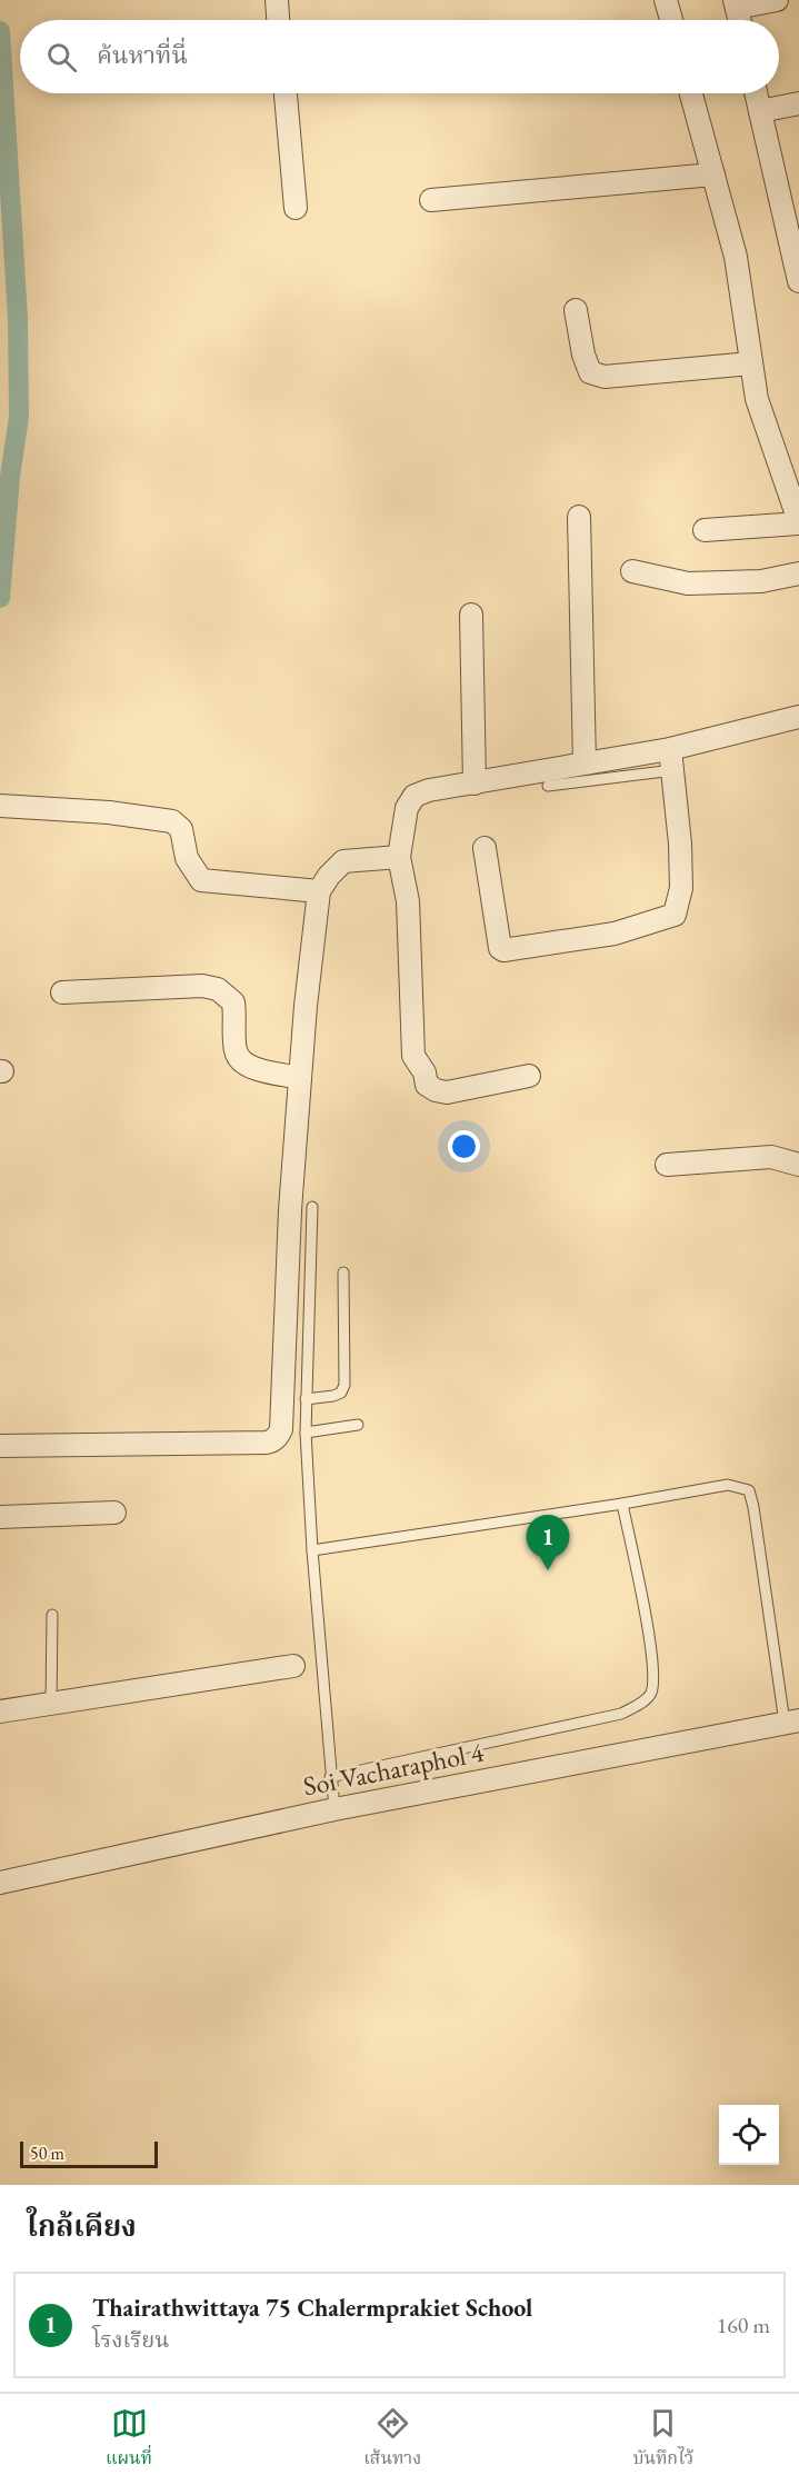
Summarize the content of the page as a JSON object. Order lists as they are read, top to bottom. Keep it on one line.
{"streets":{"street":["Soi Vacharaphol 4"]},"scale_bar":"50 m","page":{"search":"ค้นหาที่นี่","pins":"1","scale":"50 m","heading":"ใกล้เคียง","list":[{"mark":"1","name":"Thairathwittaya 75 Chalermprakiet School","note":"โรงเรียน","value":"160 m"}],"nav":["แผนที่","เส้นทาง","บันทึกไว้"]}}
